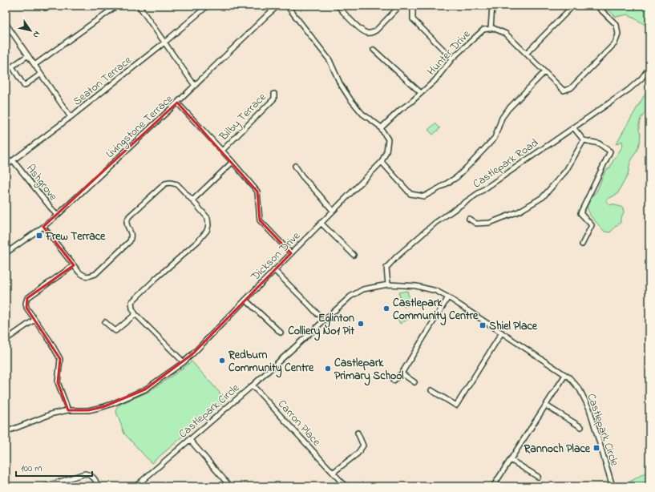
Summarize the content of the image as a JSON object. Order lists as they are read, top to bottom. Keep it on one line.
{"streets":{"street":["Hunter Drive","Seaton Terrace","Bilby Terrace","Livingstone Terrace","Castlepark Road","Ashgrove","Dickson Drive","Castlepark Circle","Carron Place"]},"crossings":[["Hunter Drive","Dickson Drive"],["Seaton Terrace","Ashgrove"],["Bilby Terrace","Livingstone Terrace"],["Bilby Terrace","Dickson Drive"],["Livingstone Terrace","Ashgrove"],["Castlepark Road","Castlepark Circle"],["Castlepark Circle","Carron Place"]],"places":{"transit":["Frew Terrace","Shiel Place","Rannoch Place"],"other":["Castlepark Community Centre","Eglinton Colliery No1 Pit","Redburn Community Centre","Castlepark Primary School"]},"scale_bar":"100 m","north":"bottom right"}
